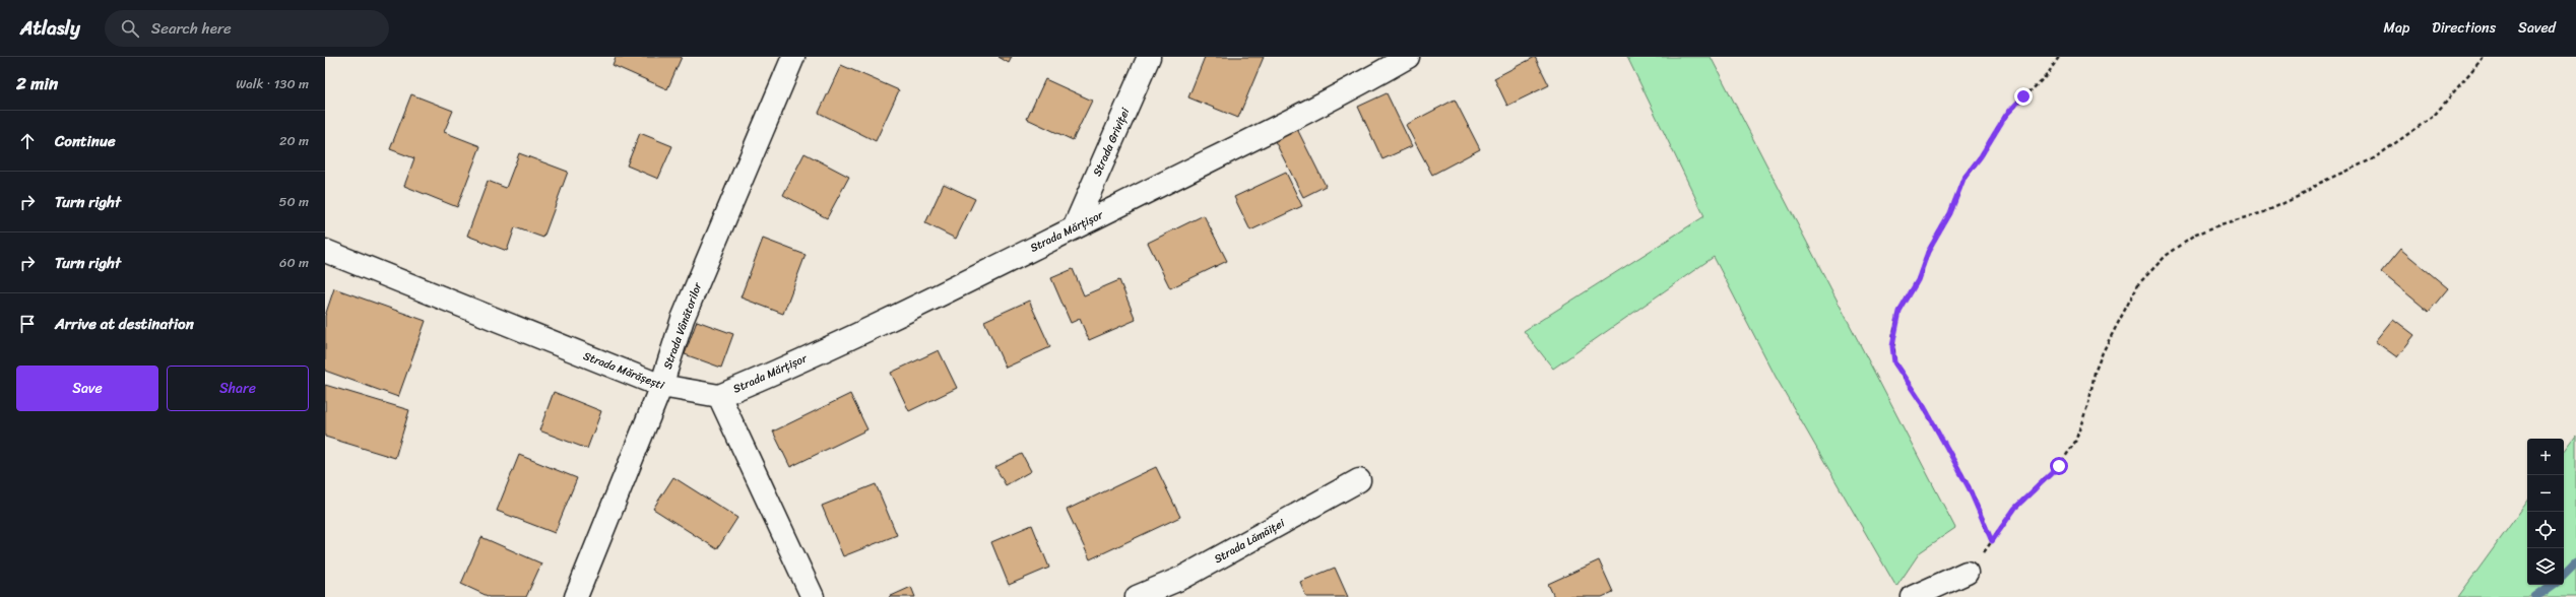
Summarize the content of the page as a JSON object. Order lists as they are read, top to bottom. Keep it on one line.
{"streets":{"street":["Strada Griviței","Strada Mărțișor","Strada Vânătorilor","Strada Mărășești","Strada Lămăiței"]},"crossings":[["Strada Griviței","Strada Mărțișor"],["Strada Mărțișor","Strada Mărășești"],["Strada Vânătorilor","Strada Mărășești"]],"page":{"header":"Atlasly","search":"Search here","nav":["Map","Directions","Saved"],"heading":["2 min","Walk · 130 m"],"list":[["Continue","20 m"],["Turn right","50 m"],["Turn right","60 m"],"Arrive at destination"],"buttons":["Save","Share"],"map_buttons":["+","−"]}}
